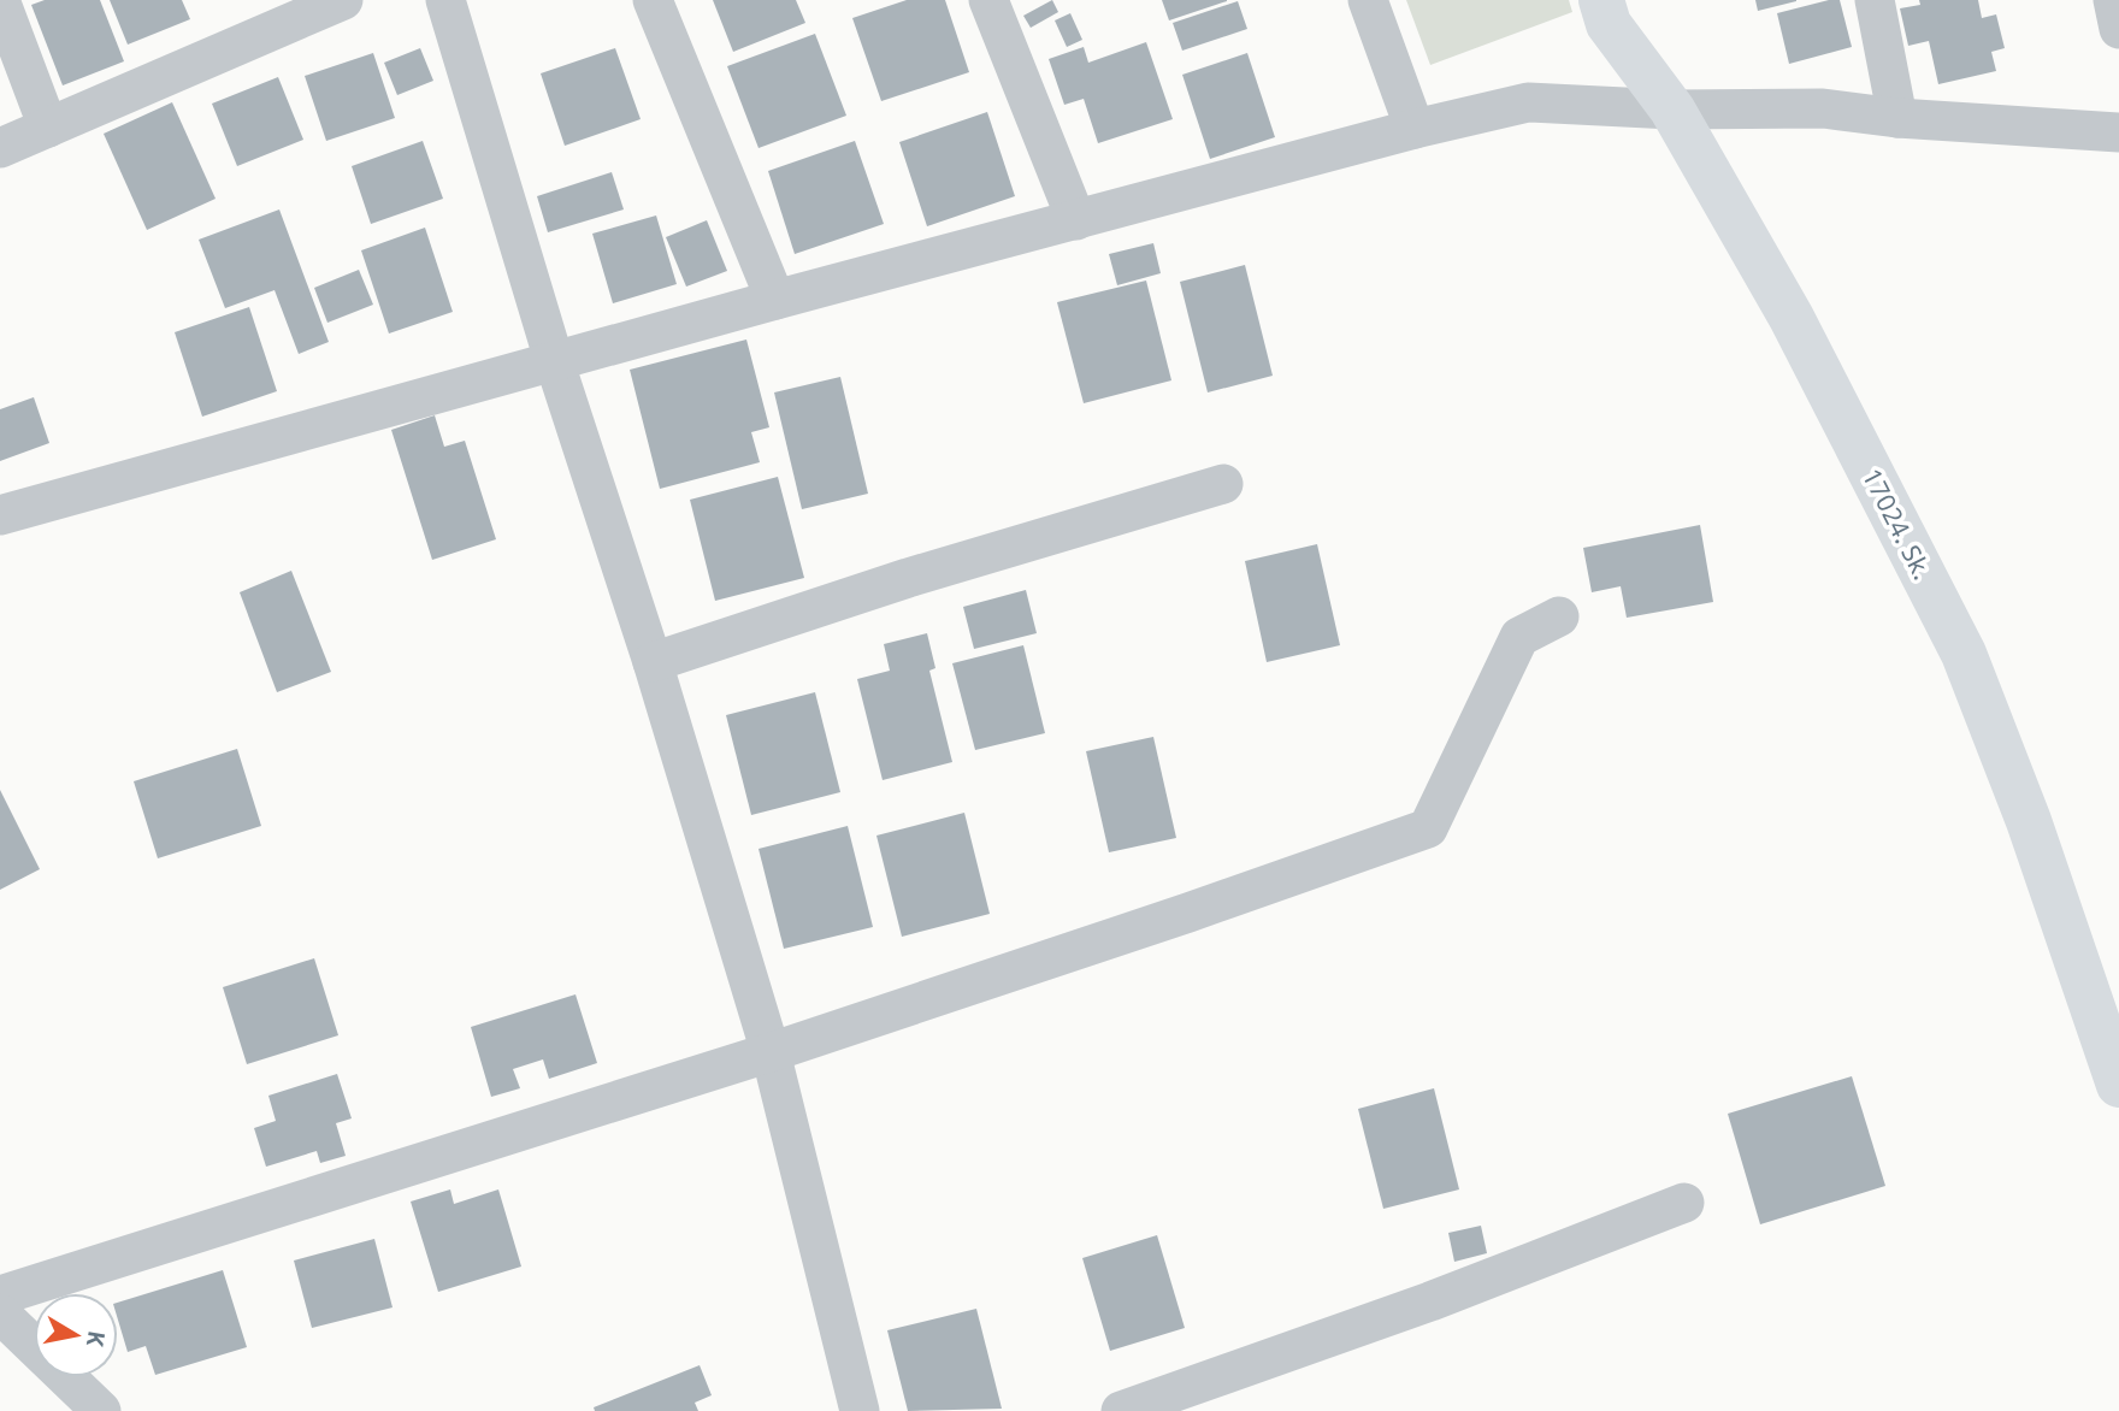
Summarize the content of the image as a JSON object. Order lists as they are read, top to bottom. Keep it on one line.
{"streets":{"street":["17024. Sk."]},"north":"right"}
